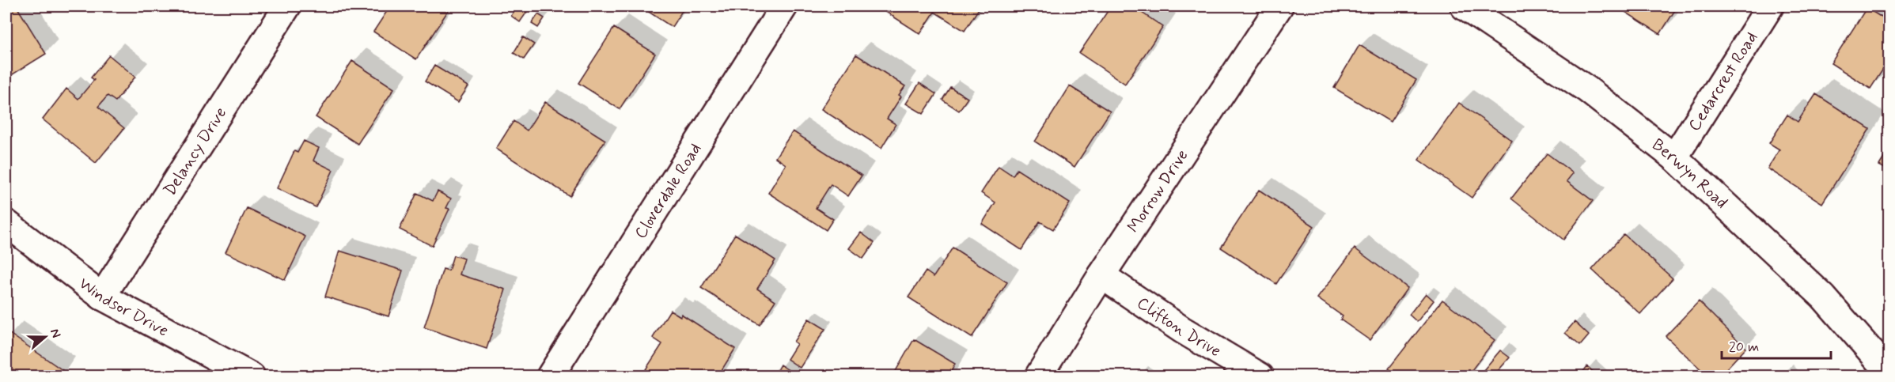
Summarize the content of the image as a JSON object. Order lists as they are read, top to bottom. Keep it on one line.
{"streets":{"street":["Cedarcrest Road","Delancy Drive","Berwyn Road","Morrow Drive","Cloverdale Road","Windsor Drive","Clifton Drive"]},"crossings":[["Cedarcrest Road","Berwyn Road"],["Delancy Drive","Windsor Drive"],["Morrow Drive","Clifton Drive"]],"scale_bar":"20 m","north":"right"}
